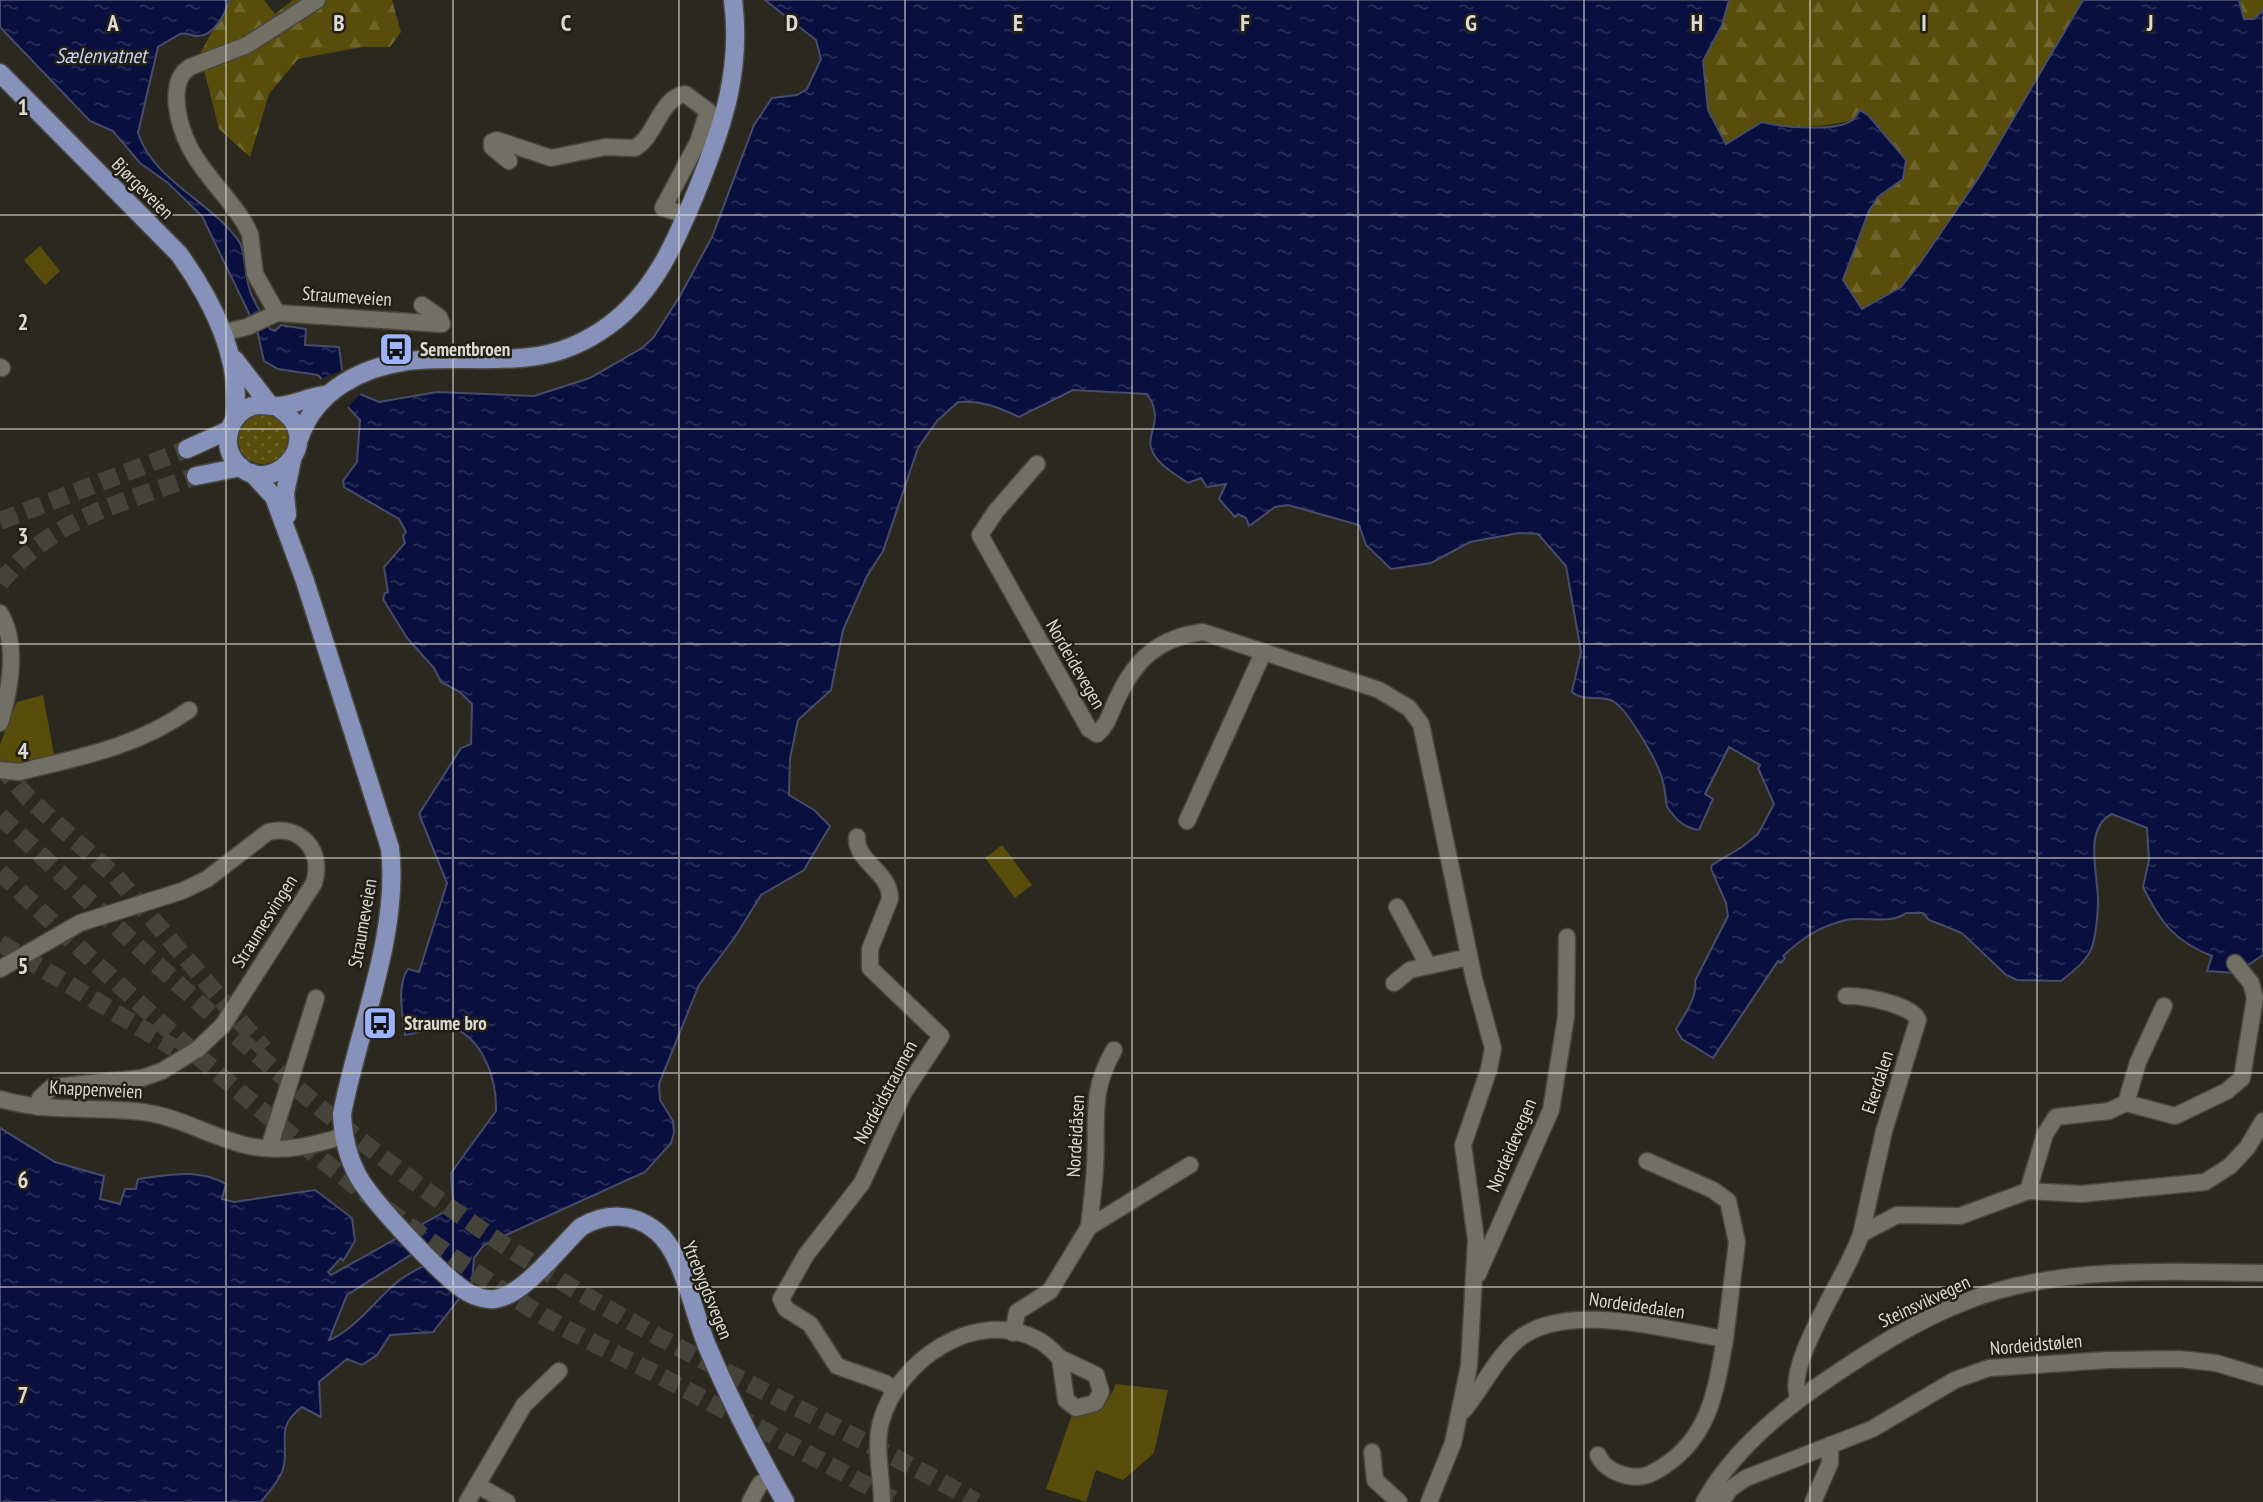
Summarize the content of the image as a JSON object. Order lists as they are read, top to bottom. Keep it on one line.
{"streets":{"main road":["Bjørgeveien","Straumeveien","Ytrebygdsvegen"],"street":["Nordeidevegen","Straumesvingen","Ekerdalen","Knappenveien","Nordeidstraumen","Nordeidåsen","Steinsvikvegen","Nordeidedalen","Nordeidstølen"]},"crossings":[["Bjørgeveien","Straumeveien"],["Straumeveien","Knappenveien"],["Straumeveien","Ytrebygdsvegen"],["Nordeidevegen","Nordeidedalen"],["Straumesvingen","Knappenveien"],["Ekerdalen","Steinsvikvegen"]],"water":["Sælenvatnet"],"places":{"bus stop":["Sementbroen","Straume bro"]},"grid":{"columns":["A","B","C","D","E","F","G","H","I","J"],"rows":["1","2","3","4","5","6","7"]}}
